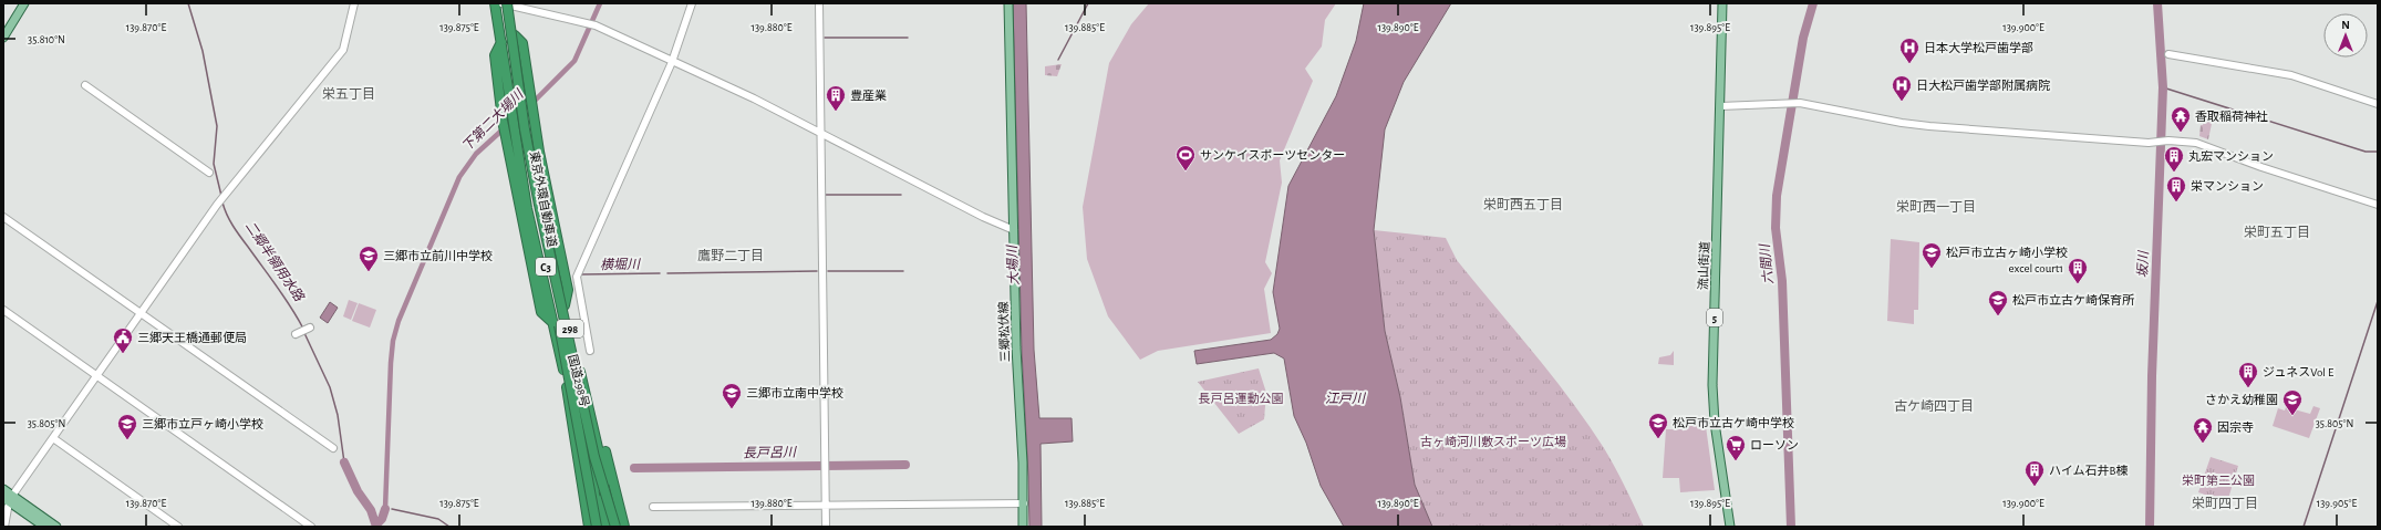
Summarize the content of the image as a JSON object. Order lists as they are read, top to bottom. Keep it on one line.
{"streets":{"highway":["東京外環自動車道","C3","298","国道298号"],"main road":["流山街道","5","三郷松伏線"]},"crossings":[["東京外環自動車道","国道298号"],["298","国道298号"]],"districts":["栄五丁目","栄町西五丁目","栄町西一丁目","栄町五丁目","鷹野二丁目","古ケ崎四丁目","栄町四丁目"],"water":["下第二大場川","二郷半領用水路","横堀川","六間川","坂川","大場川","江戸川","長戸呂川"],"parks":["長戸呂運動公園","古ヶ崎河川敷スポーツ広場","栄町第二公園"],"places":{"hospital":["日本大学松戸歯学部","日大松戸歯学部附属病院"],"building":["豊産業","丸宏マンション","栄マンション","excel court1","ジュネスVol E","ハイム石井B棟"],"temple":["香取稲荷神社","因宗寺"],"sports":["サンケイスポーツセンター"],"school or university":["松戸市立古ヶ崎小学校","三郷市立前川中学校","松戸市立古ケ崎保育所","三郷市立南中学校","さかえ幼稚園","松戸市立古ケ崎中学校","三郷市立戸ヶ崎小学校"],"public building":["三郷天王橋通郵便局"],"supermarket":["ローソン"]},"north":"top","coordinates":["139.870°E","139.875°E","139.880°E","139.885°E","139.890°E","139.895°E","139.900°E","35.810°N","35.805°N","139.905°E"]}
